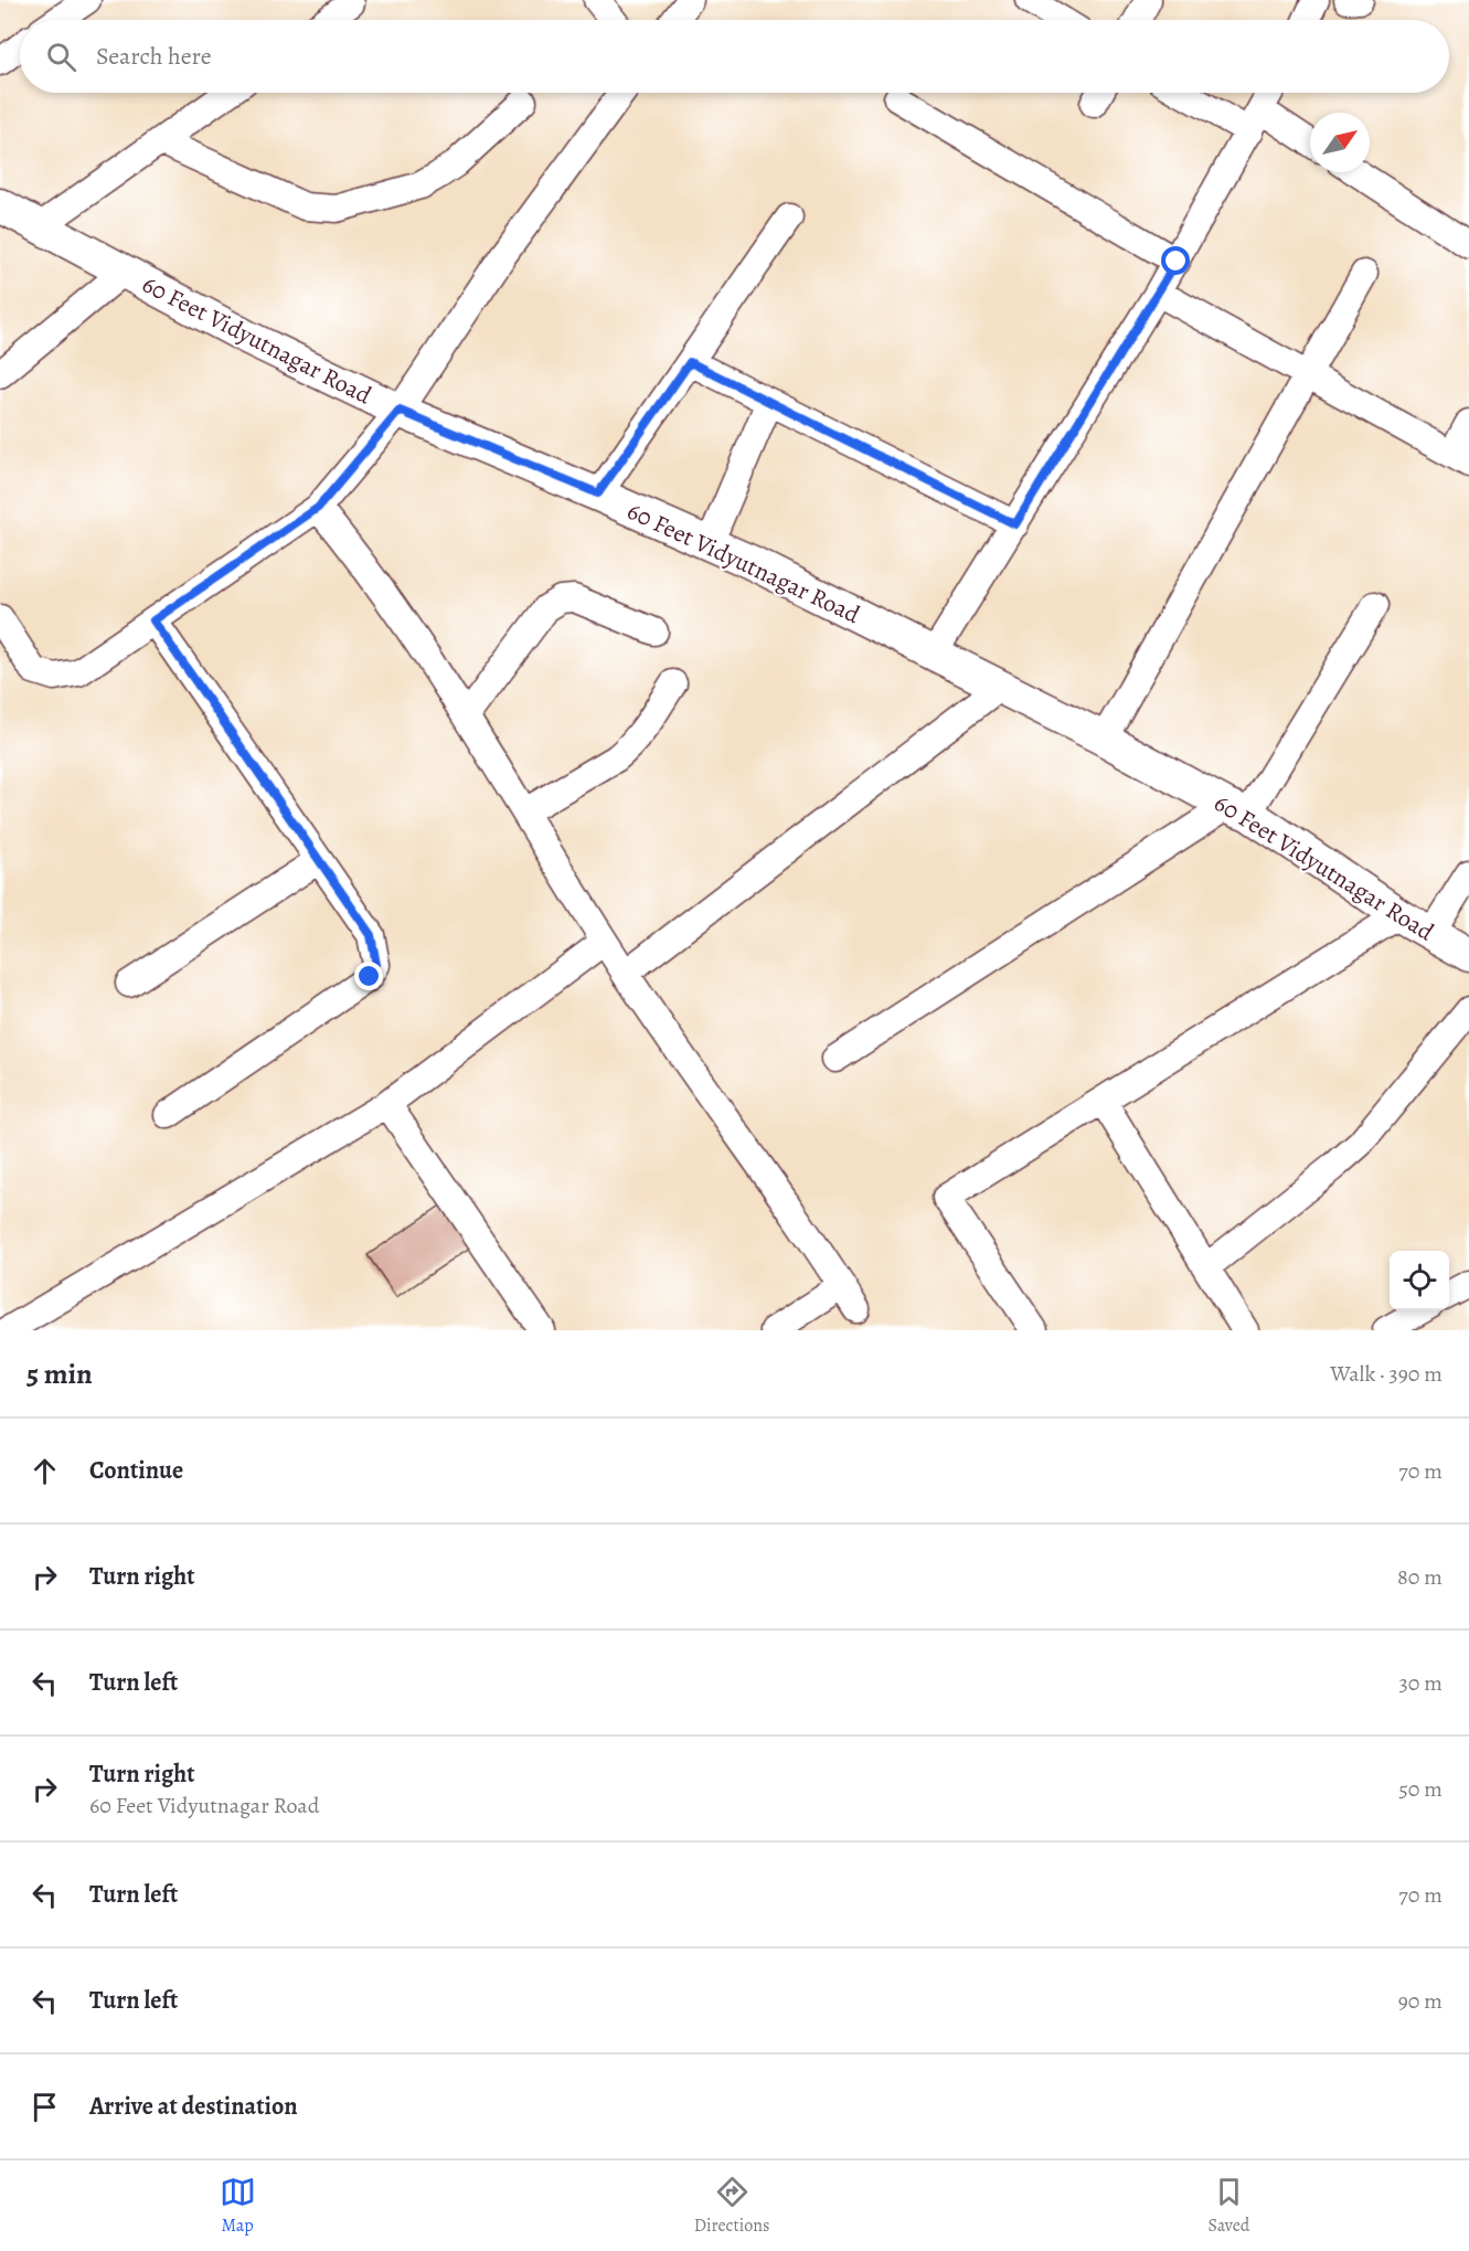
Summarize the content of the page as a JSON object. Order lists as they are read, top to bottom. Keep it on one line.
{"streets":{"street":["60 Feet Vidyutnagar Road"]},"north":"top right","page":{"search":"Search here","heading":["5 min","Walk · 390 m"],"list":[["Continue","70 m"],["Turn right","80 m"],["Turn left","30 m"],["Turn right","60 Feet Vidyutnagar Road","50 m"],["Turn left","70 m"],["Turn left","90 m"],"Arrive at destination"],"nav":["Map","Directions","Saved"]}}
